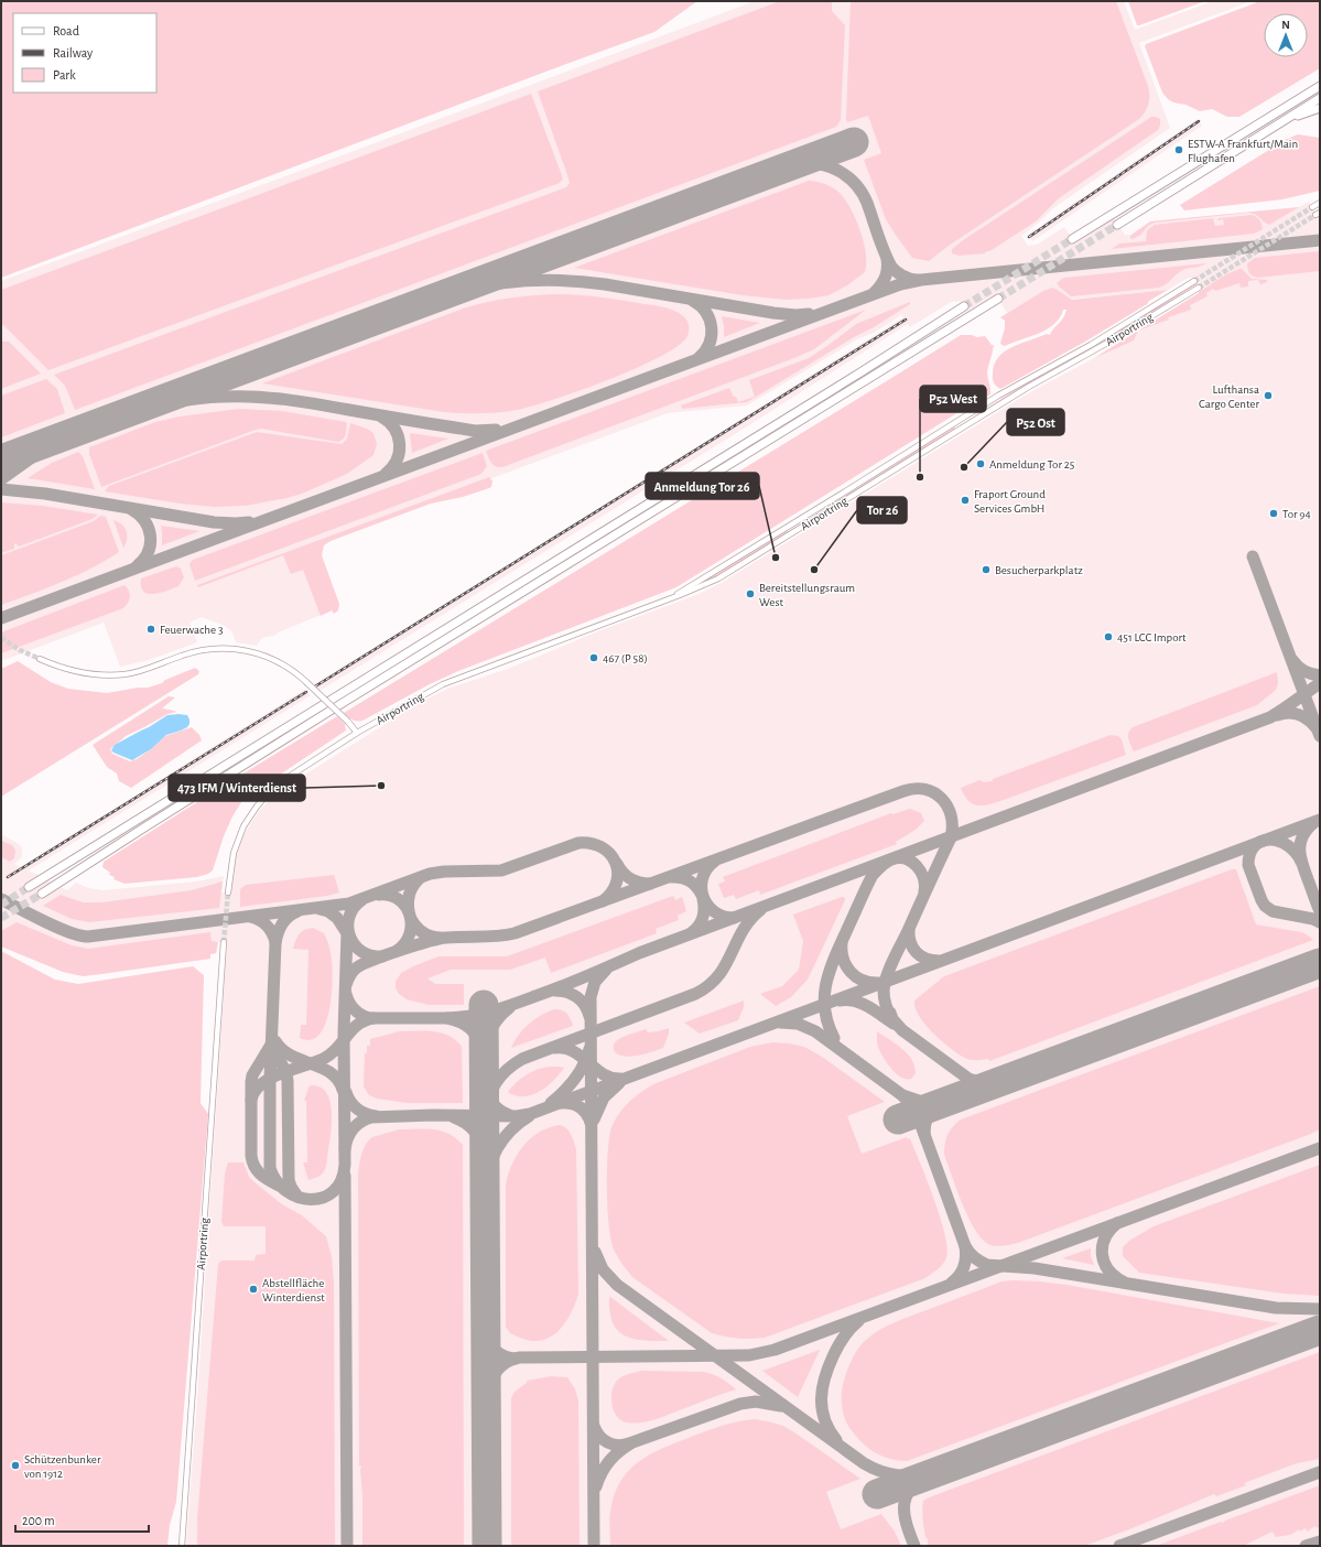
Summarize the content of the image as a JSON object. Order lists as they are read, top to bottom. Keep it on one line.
{"streets":{"street":["Airportring"]},"places":["ESTW-A Frankfurt/Main Flughafen","Lufthansa Cargo Center","Anmeldung Tor 25","P52 Ost","P52 West","Fraport Ground Services GmbH","Tor 94","Anmeldung Tor 26","Tor 26","Besucherparkplatz","Bereitstellungsraum West","Feuerwache 3","451 LCC Import","467 (P 58)","473 IFM / Winterdienst","Abstellfläche Winterdienst","Schützenbunker von 1912"],"legend":["Road","Railway","Park"],"scale_bar":"200 m","north":"top"}
